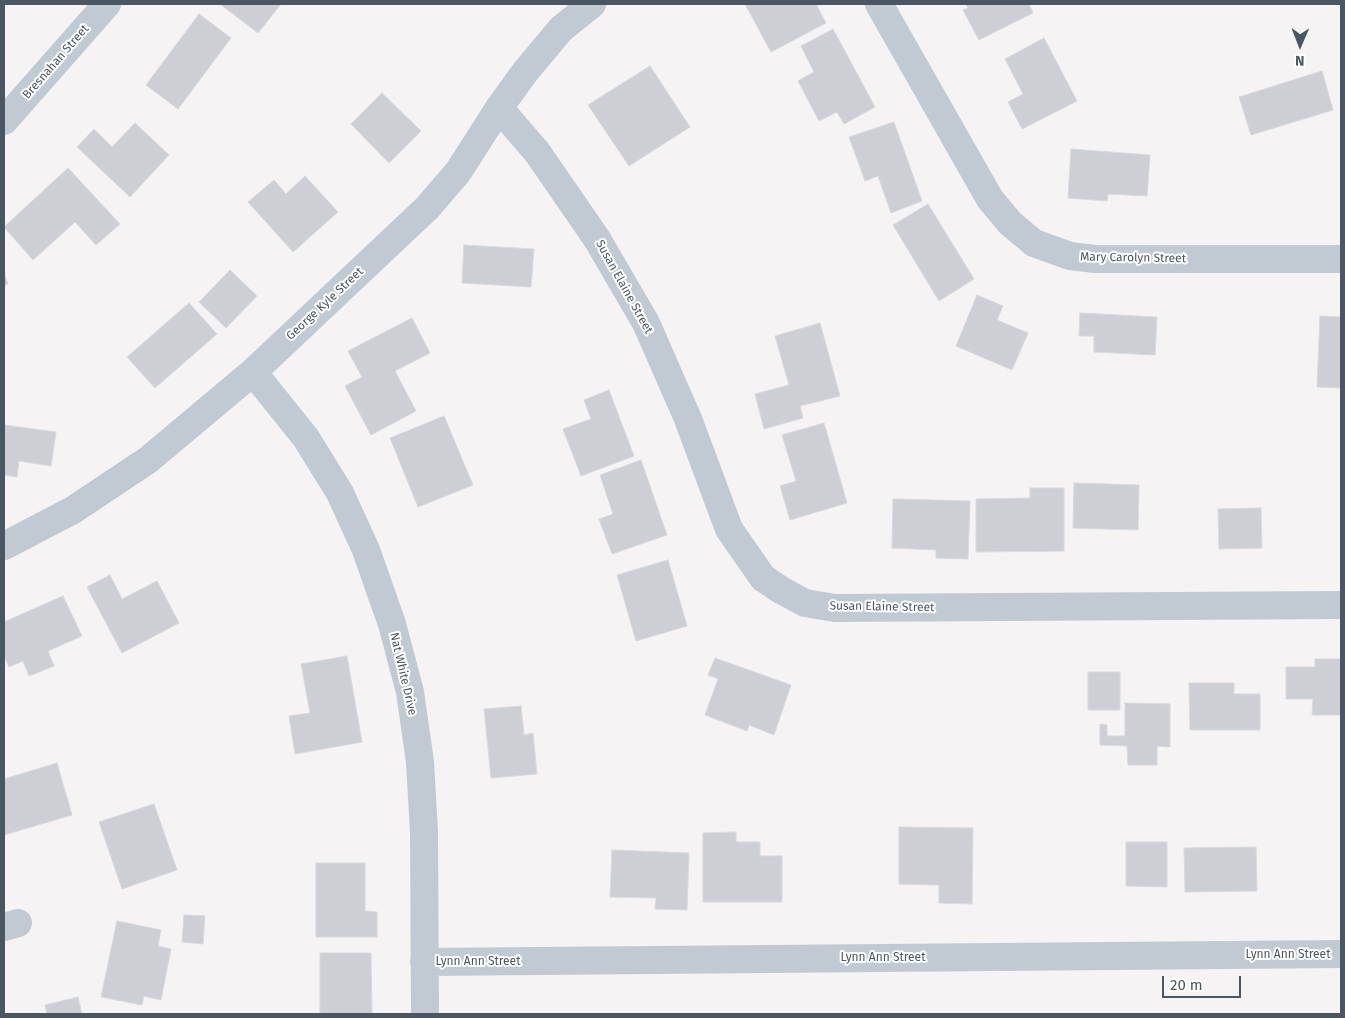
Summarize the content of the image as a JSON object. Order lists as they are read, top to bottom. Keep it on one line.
{"streets":{"street":["Bresnahan Street","Mary Carolyn Street","Susan Elaine Street","George Kyle Street","Nat White Drive","Lynn Ann Street"]},"crossings":[["Susan Elaine Street","George Kyle Street"],["George Kyle Street","Nat White Drive"],["Nat White Drive","Lynn Ann Street"]],"scale_bar":"20 m","north":"bottom"}
